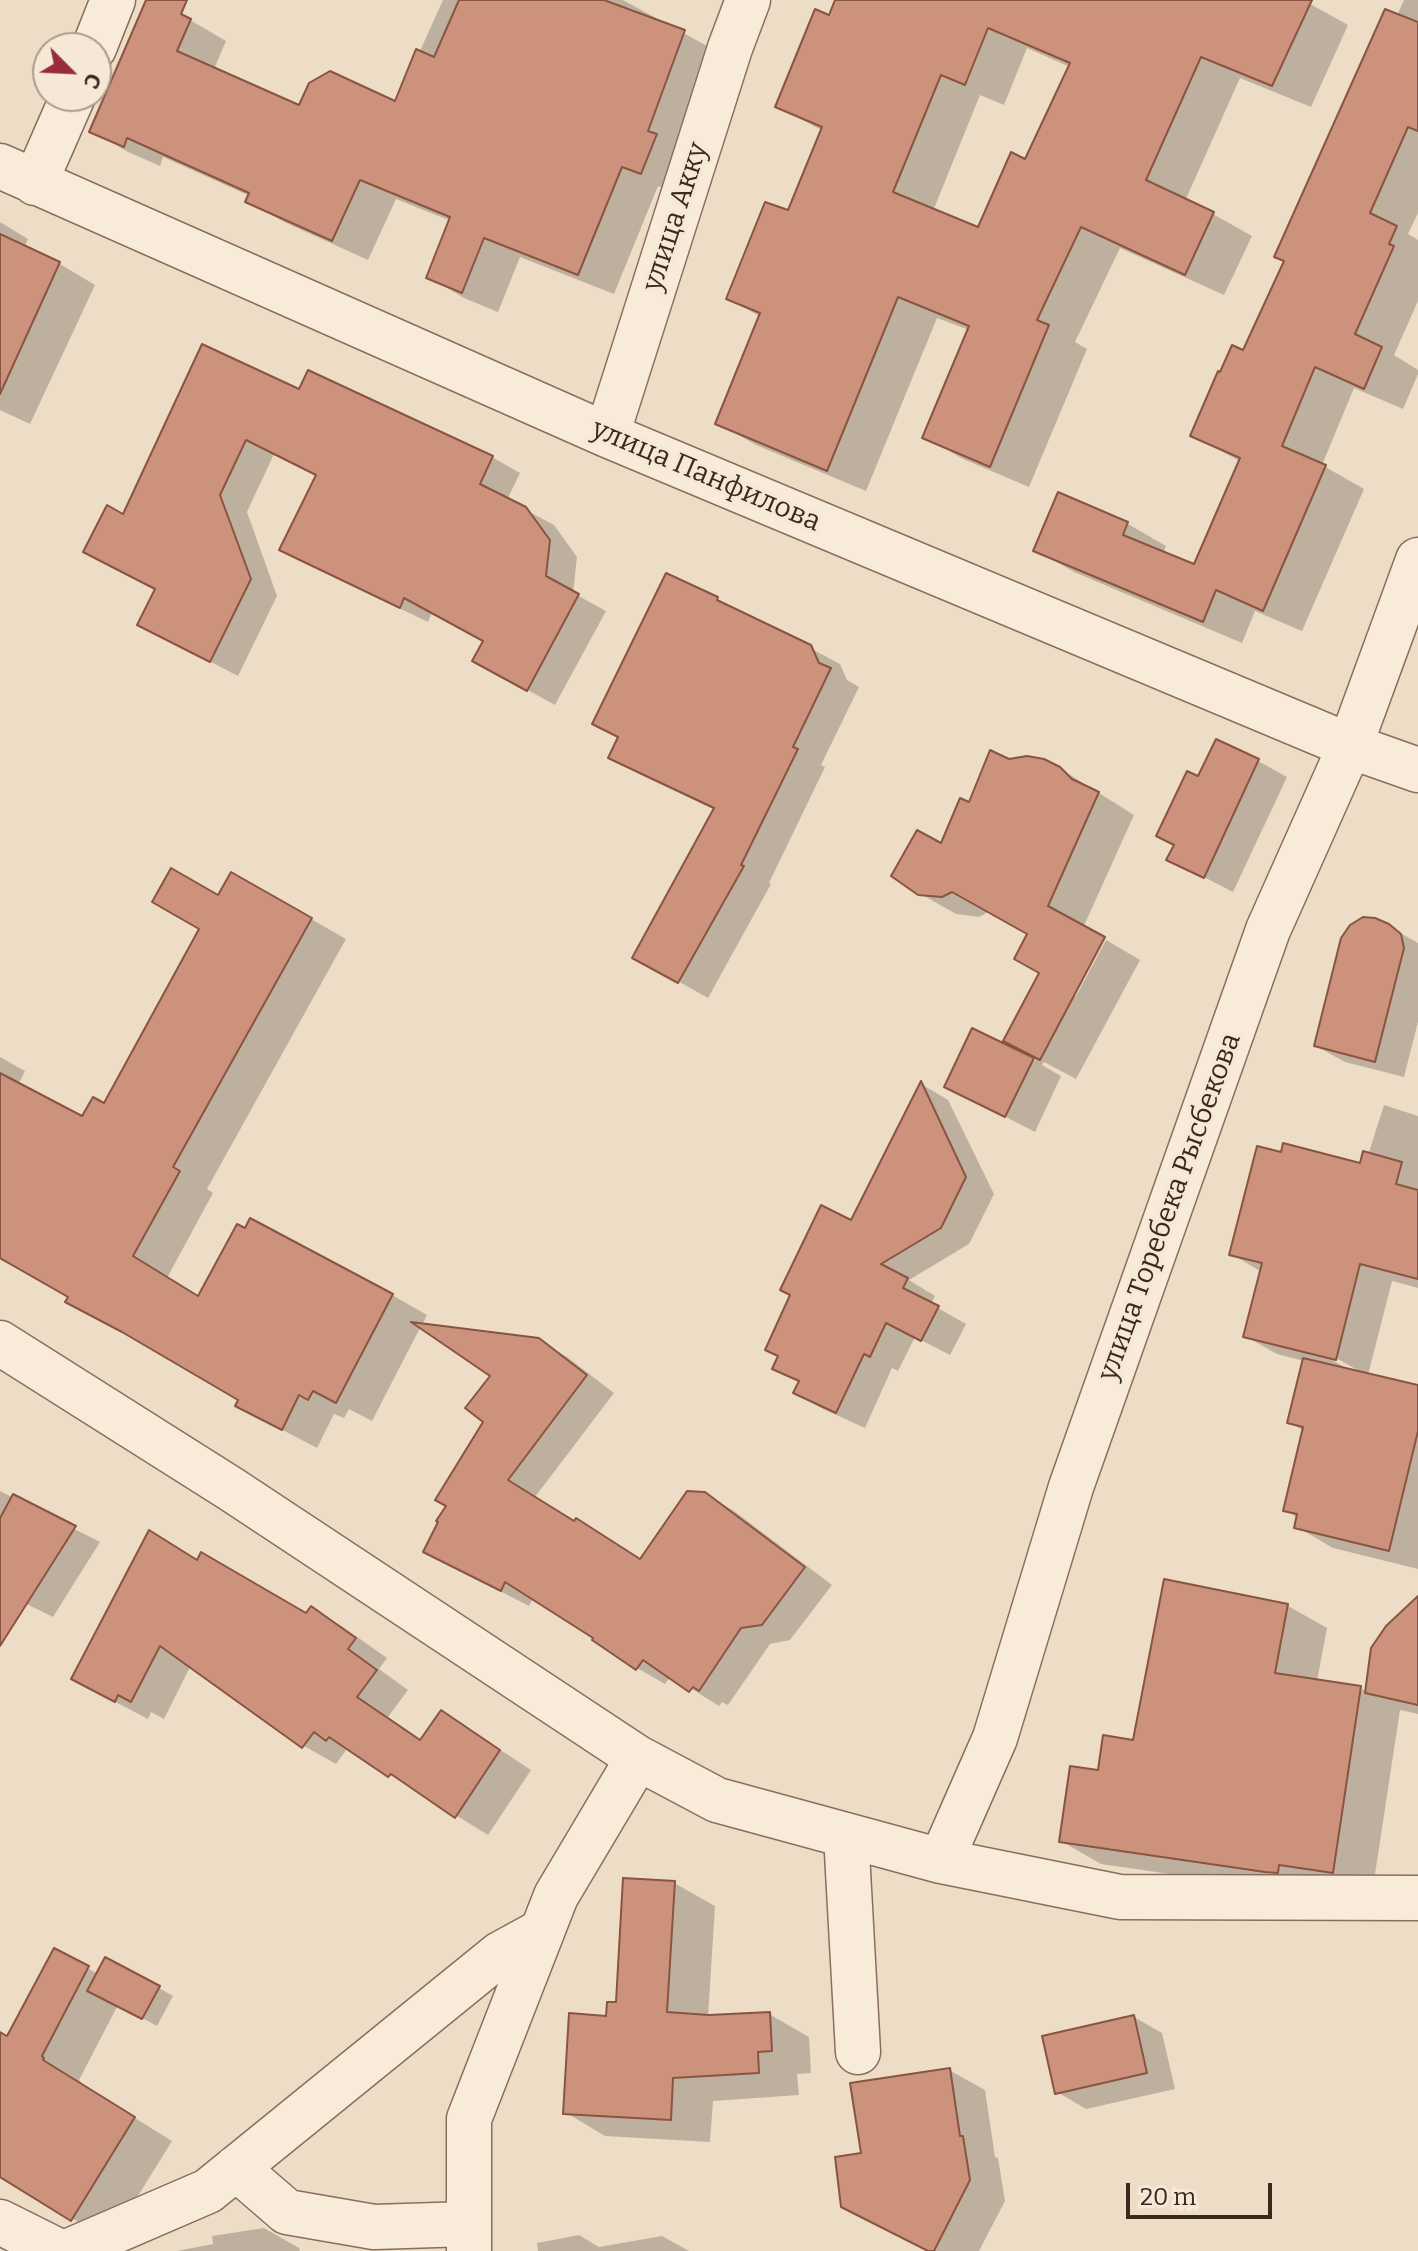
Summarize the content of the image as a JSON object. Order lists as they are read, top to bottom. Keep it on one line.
{"streets":{"street":["улица Акку","улица Панфилова","улица Торебека Рысбекова"]},"crossings":[["улица Акку","улица Панфилова"],["улица Панфилова","улица Торебека Рысбекова"]],"scale_bar":"20 m","north":"bottom right"}
